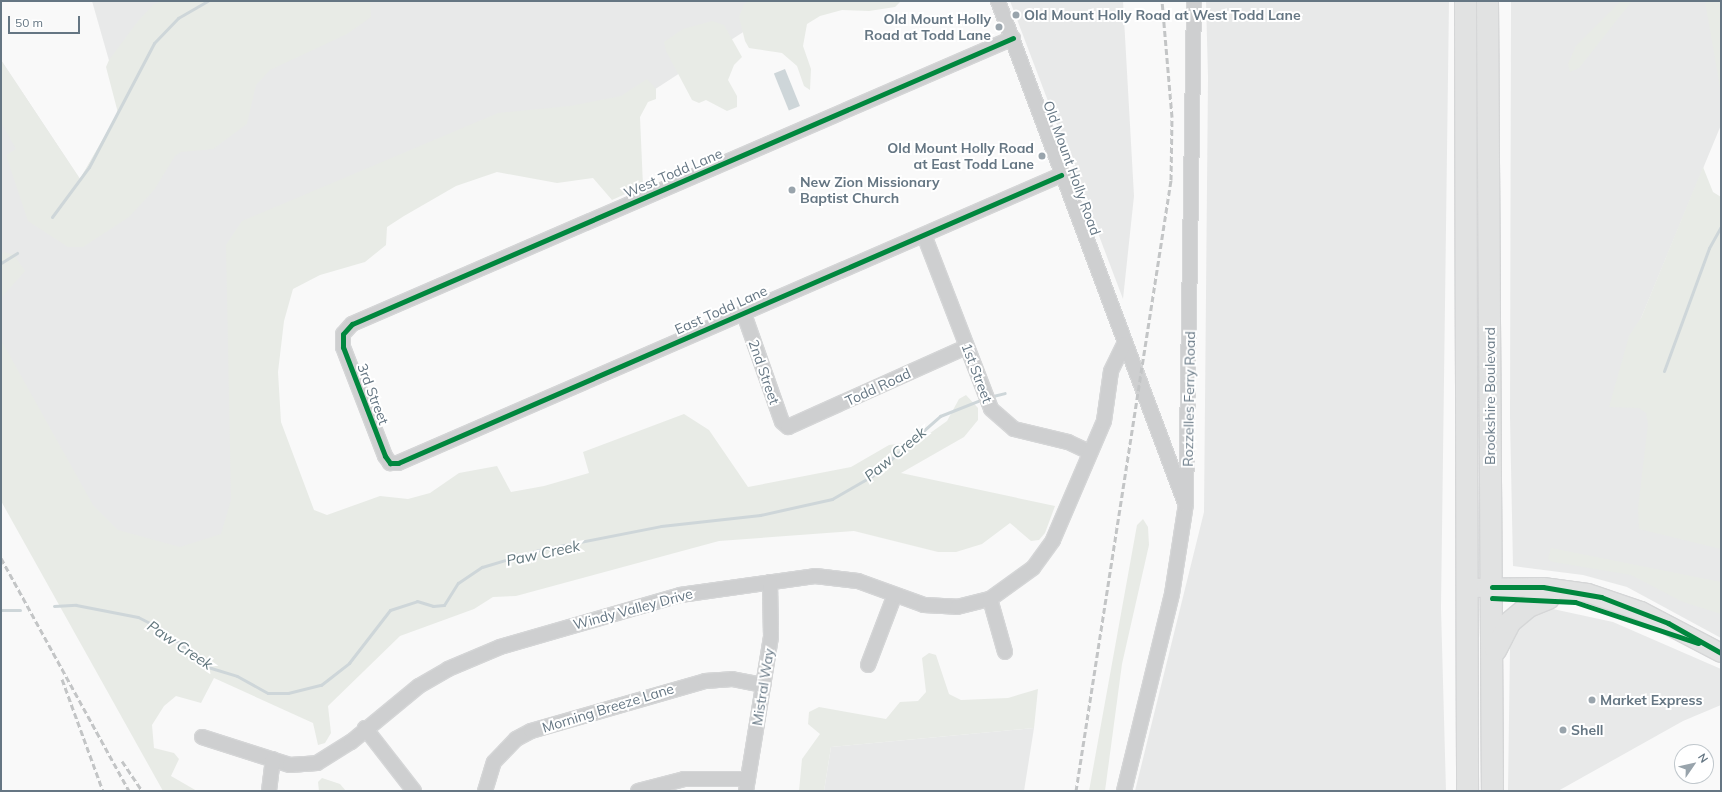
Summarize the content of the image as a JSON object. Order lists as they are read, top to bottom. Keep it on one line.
{"streets":{"highway":["Brookshire Boulevard"],"street":["Old Mount Holly Road","West Todd Lane","East Todd Lane","2nd Street","1st Street","Todd Road","3rd Street","Rozzelles Ferry Road","Windy Valley Drive","Mistral Way","Morning Breeze Lane"]},"crossings":[["Old Mount Holly Road","West Todd Lane"],["Old Mount Holly Road","East Todd Lane"],["Old Mount Holly Road","Rozzelles Ferry Road"],["Old Mount Holly Road","Windy Valley Drive"],["West Todd Lane","3rd Street"],["East Todd Lane","2nd Street"],["East Todd Lane","1st Street"],["East Todd Lane","3rd Street"],["2nd Street","Todd Road"],["1st Street","Todd Road"],["1st Street","Windy Valley Drive"],["Windy Valley Drive","Mistral Way"],["Mistral Way","Morning Breeze Lane"]],"water":["Paw Creek"],"places":["Old Mount Holly Road at West Todd Lane","Old Mount Holly Road at Todd Lane","Old Mount Holly Road at East Todd Lane","New Zion Missionary Baptist Church","Market Express","Shell"],"scale_bar":"50 m","north":"top right"}
